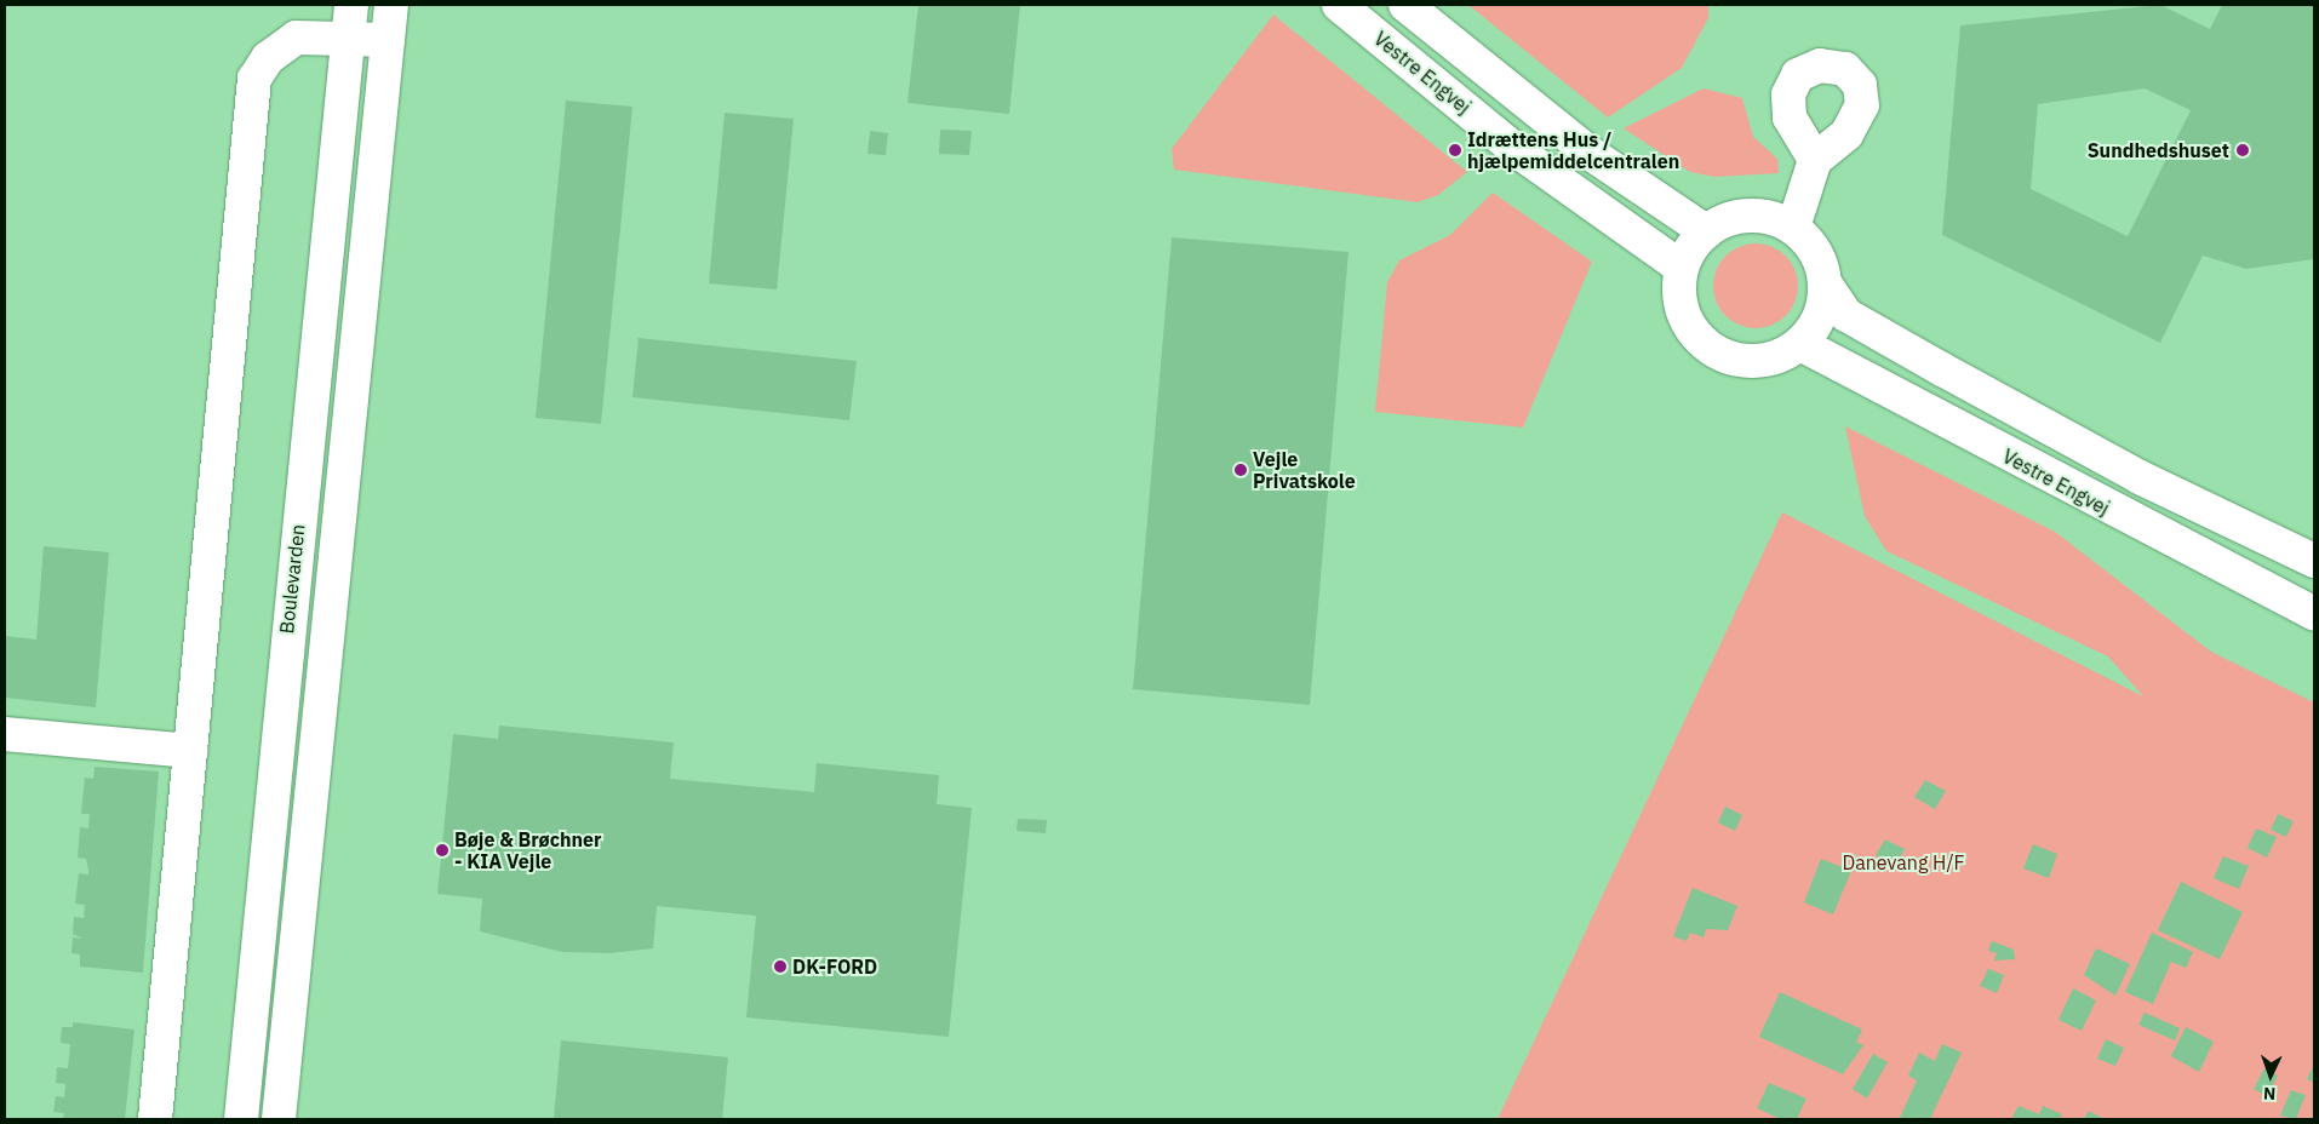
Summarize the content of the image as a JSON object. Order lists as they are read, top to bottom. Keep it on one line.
{"streets":{"street":["Vestre Engvej","Boulevarden"]},"parks":["Danevang H/F"],"places":["Idrættens Hus / hjælpemiddelcentralen","Sundhedshuset","Vejle Privatskole","Bøje & Brøchner - KIA Vejle","DK-FORD"],"north":"bottom"}
